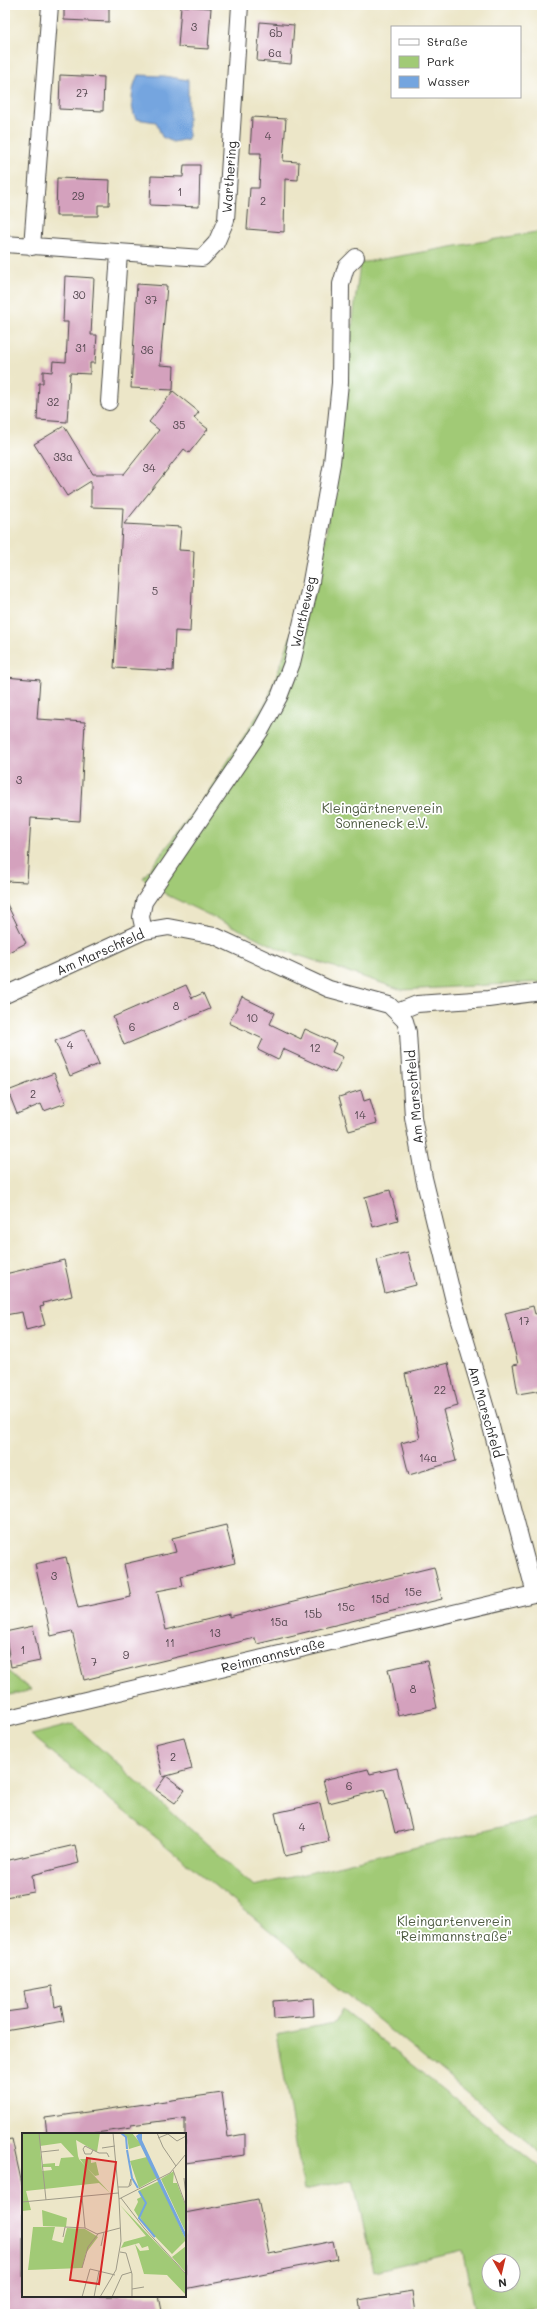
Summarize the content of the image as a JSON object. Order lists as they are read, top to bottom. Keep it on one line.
{"streets":{"street":["Warthering","Wartheweg","Am Marschfeld","Reimmannstraße"]},"crossings":[["Wartheweg","Am Marschfeld"],["Am Marschfeld","Reimmannstraße"]],"parks":["Kleingärtnerverein Sonneneck e.V.","Kleingartenverein \"Reimmannstraße\""],"house_numbers":["3","6b","6a","27","4","1","29","2","30","37","31","36","32","35","33a","34","5","3","8","10","6","4","12","2","14","17","22","14a","3","15e","15d","15c","15b","15a","13","11","1","9","7","8","2","6","4"],"legend":["Straße","Park","Wasser"],"north":"bottom"}
